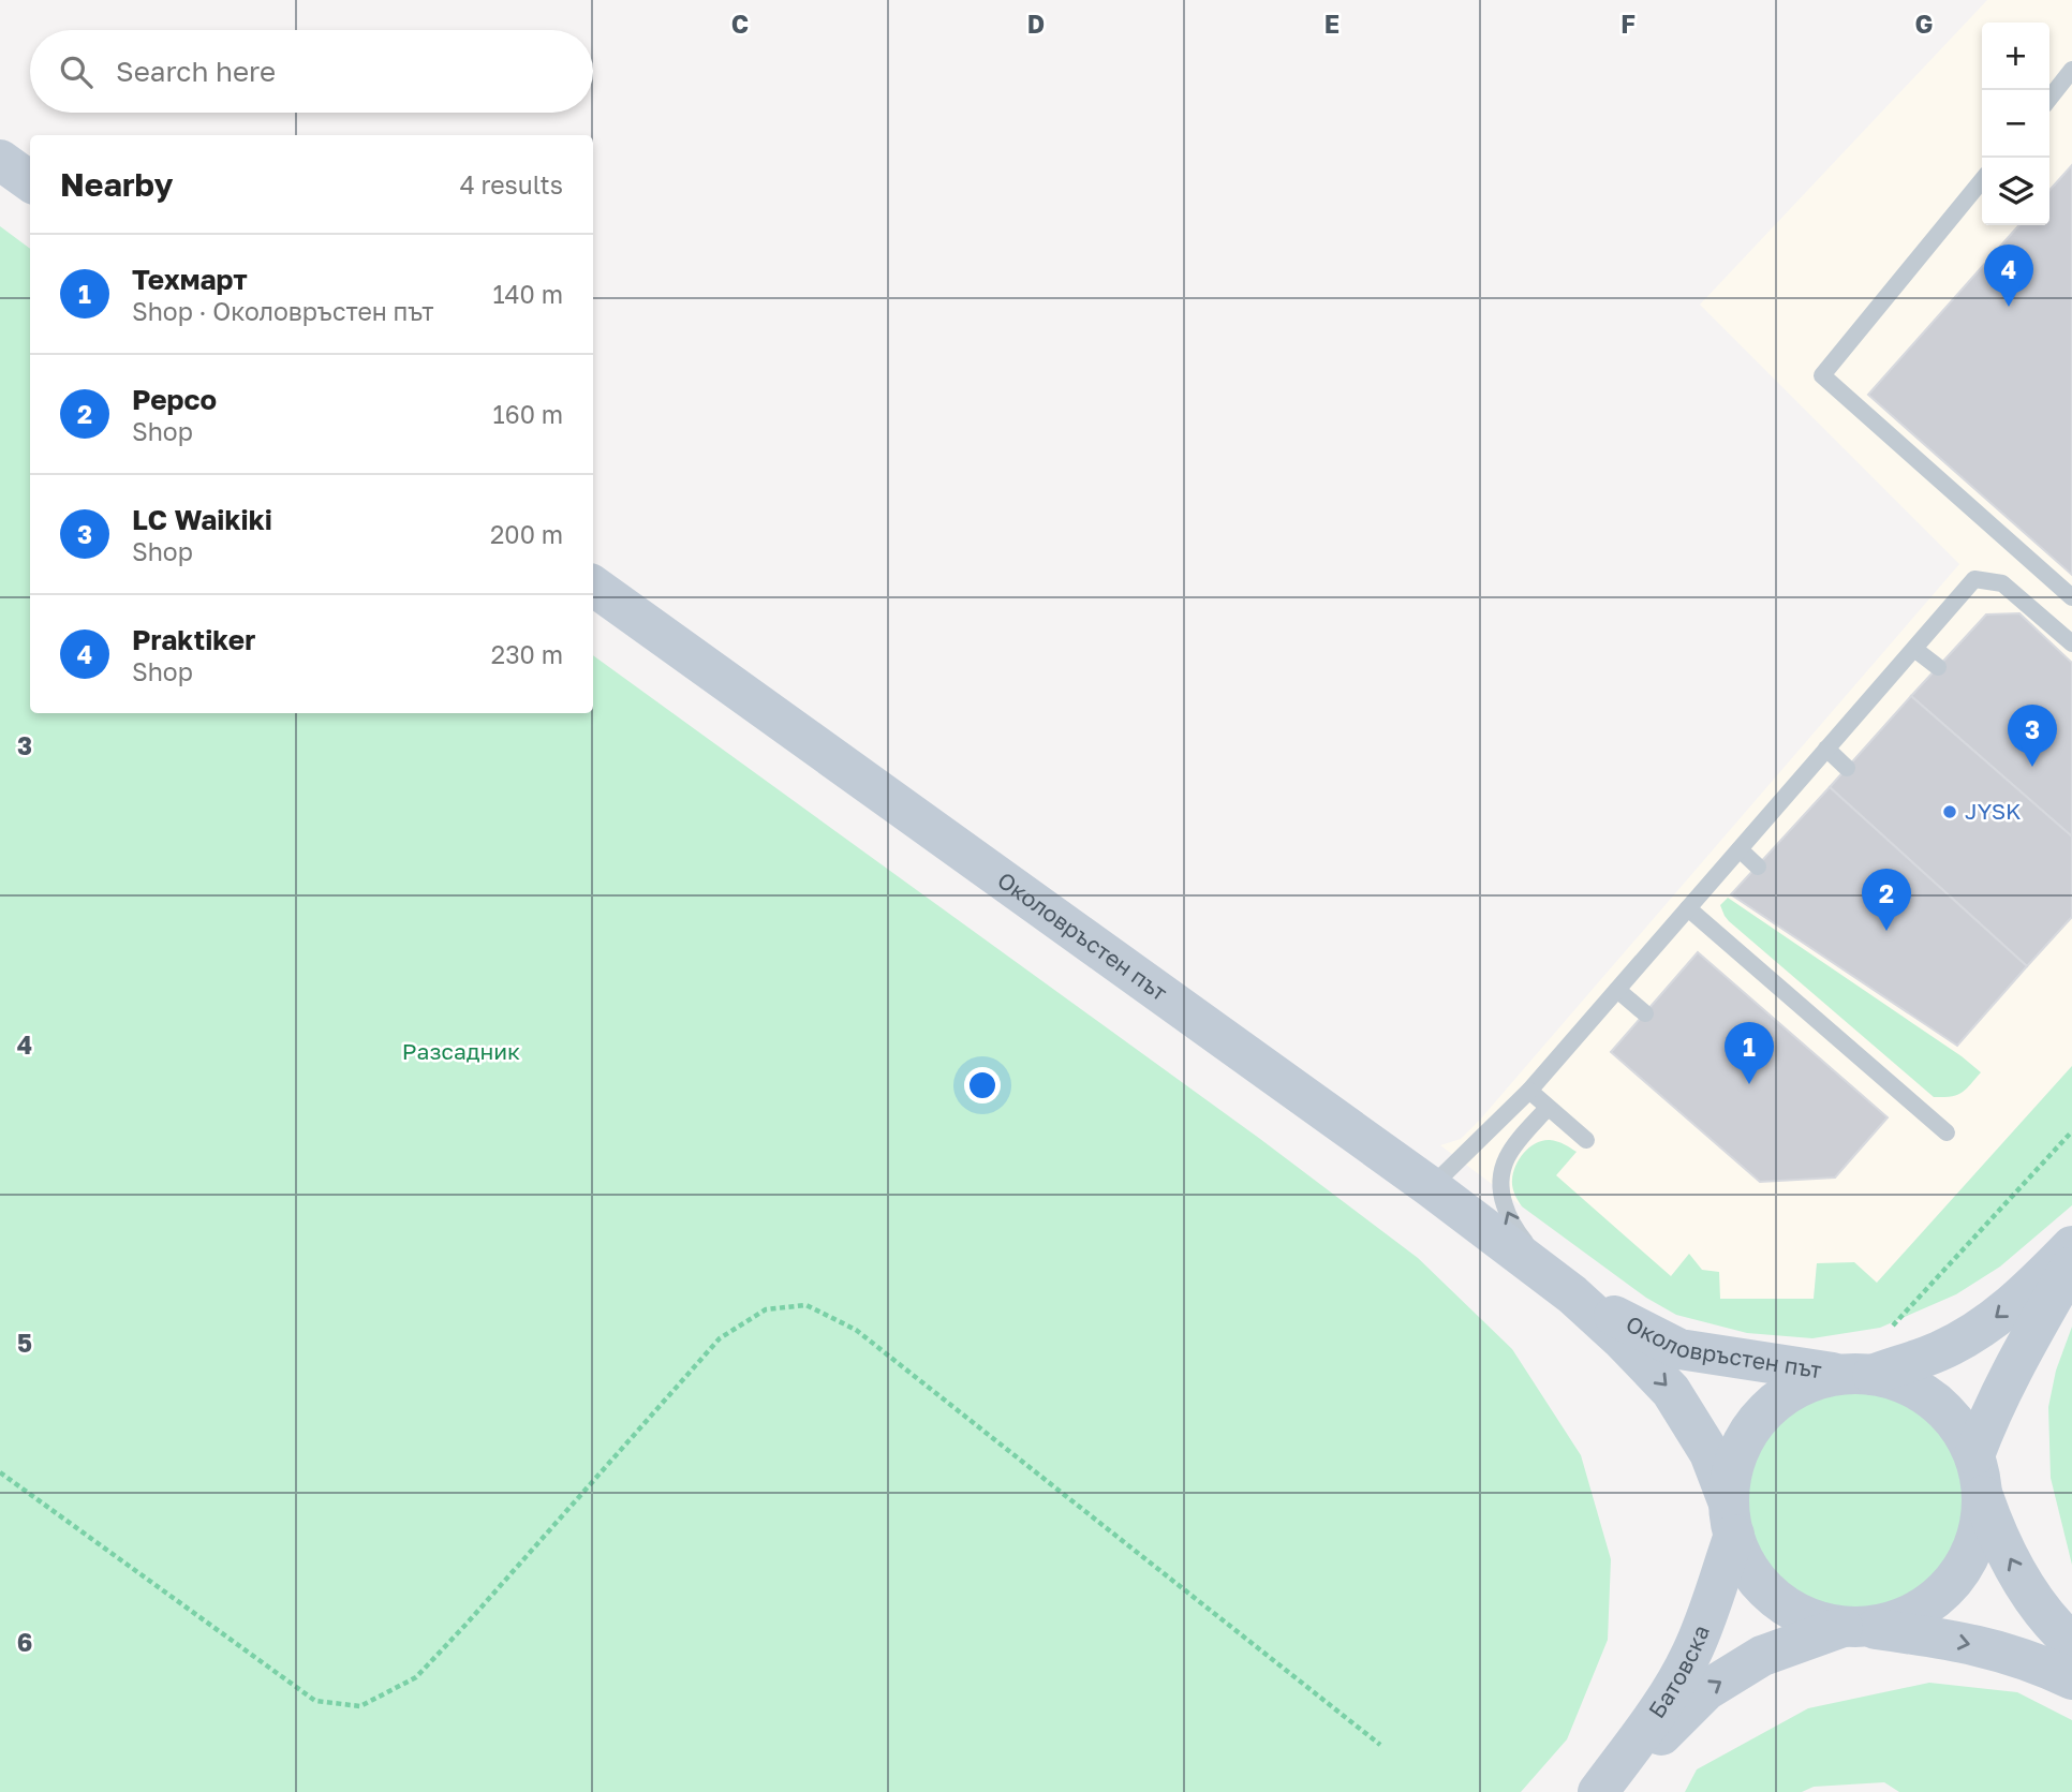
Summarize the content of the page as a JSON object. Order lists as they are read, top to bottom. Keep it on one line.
{"streets":{"main road":["Околовръстен път","Батовска"]},"crossings":[["Околовръстен път","Батовска"]],"one_way":["Батовска"],"parks":["Разсадник"],"places":["JYSK"],"page":{"map_buttons":["+","−"],"search":"Search here","heading":["Nearby","4 results"],"list":[{"mark":"1","name":"Техмарт","note":"Shop · Околовръстен път","value":"140 m"},{"mark":"2","name":"Pepco","note":"Shop","value":"160 m"},{"mark":"3","name":"LC Waikiki","note":"Shop","value":"200 m"},{"mark":"4","name":"Praktiker","note":"Shop","value":"230 m"}],"pins":["4","3","2","1"]},"grid":{"columns":["C","D","E","F","G"],"rows":["3","4","5","6"]}}
